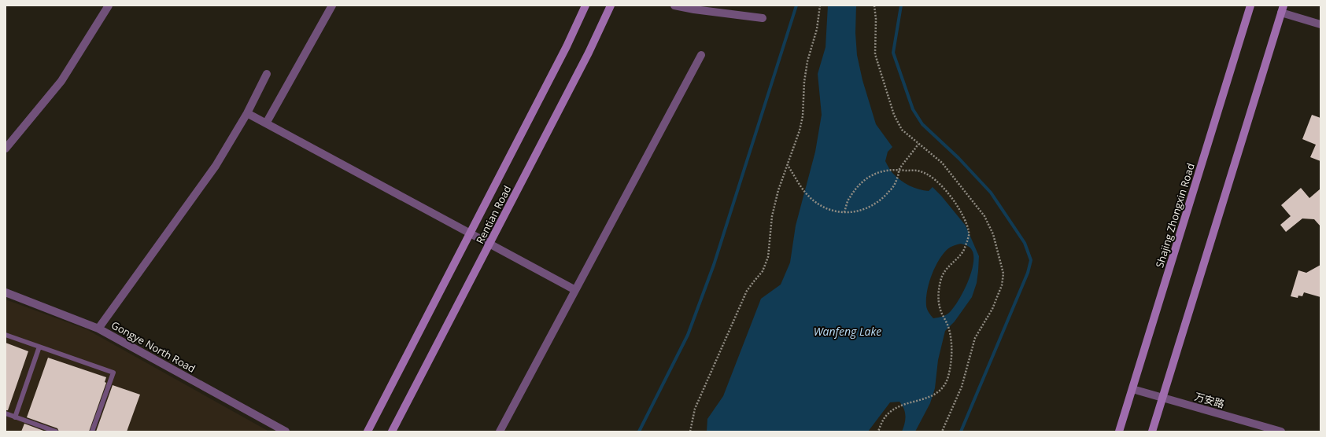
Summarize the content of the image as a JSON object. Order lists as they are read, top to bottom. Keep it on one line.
{"streets":{"street":["Rentian Road","Shajing Zhongxin Road","Gongye North Road","万安路"]},"crossings":[["Shajing Zhongxin Road","万安路"]],"water":["Wanfeng Lake"]}
